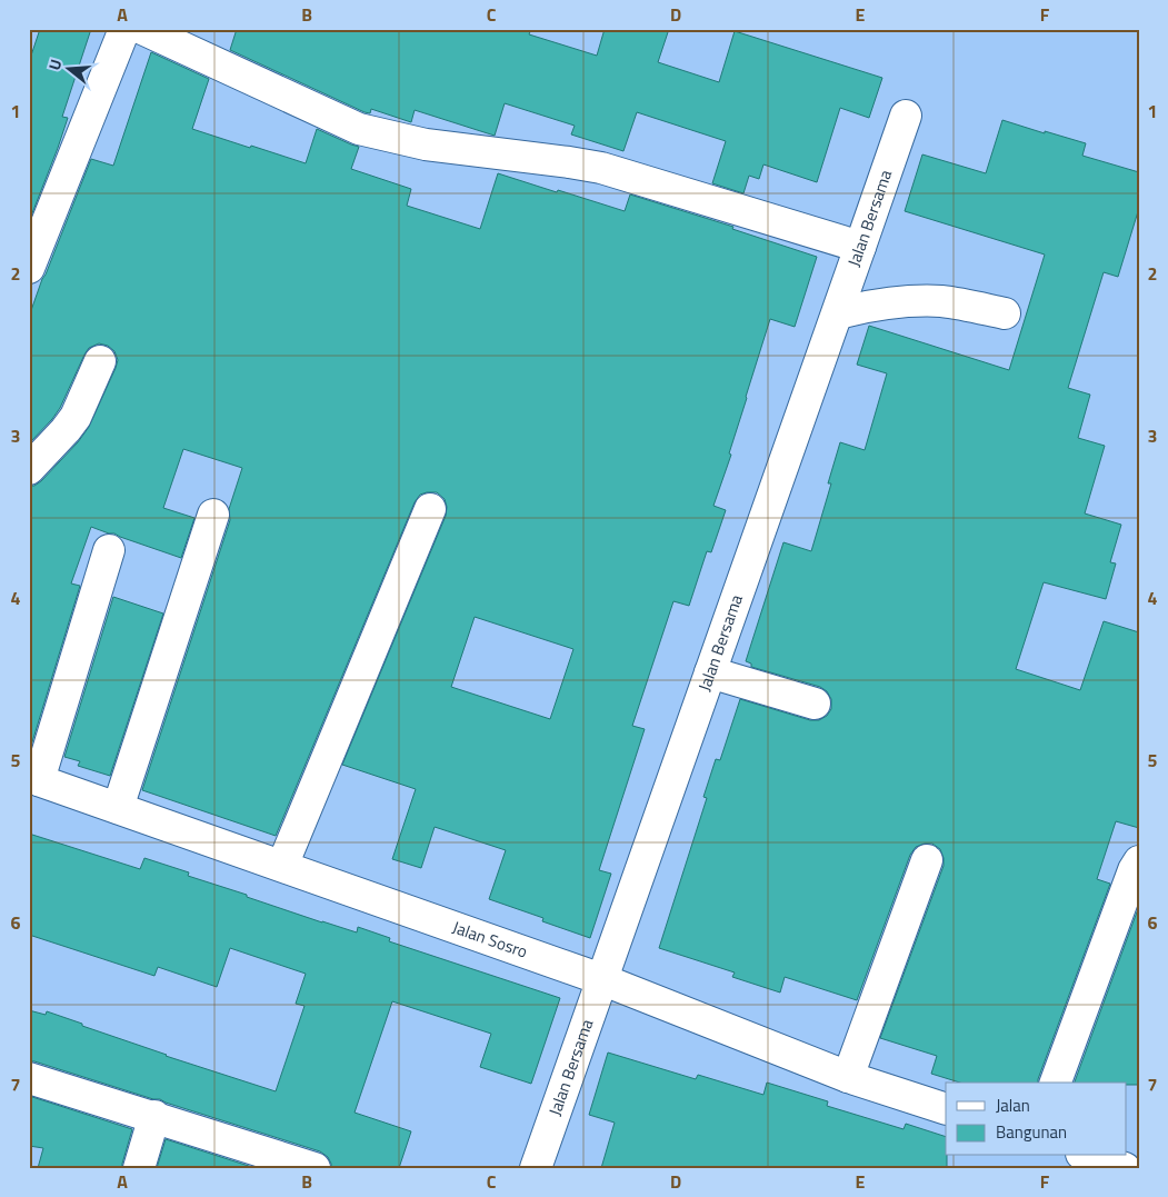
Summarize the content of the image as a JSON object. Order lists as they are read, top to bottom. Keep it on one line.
{"streets":{"street":["Jalan Bersama","Jalan Sosro"]},"crossings":[["Jalan Bersama","Jalan Sosro"]],"legend":["Jalan","Bangunan"],"north":"left","grid":{"columns":["A","B","C","D","E","F"],"rows":["1","2","3","4","5","6","7"]}}
